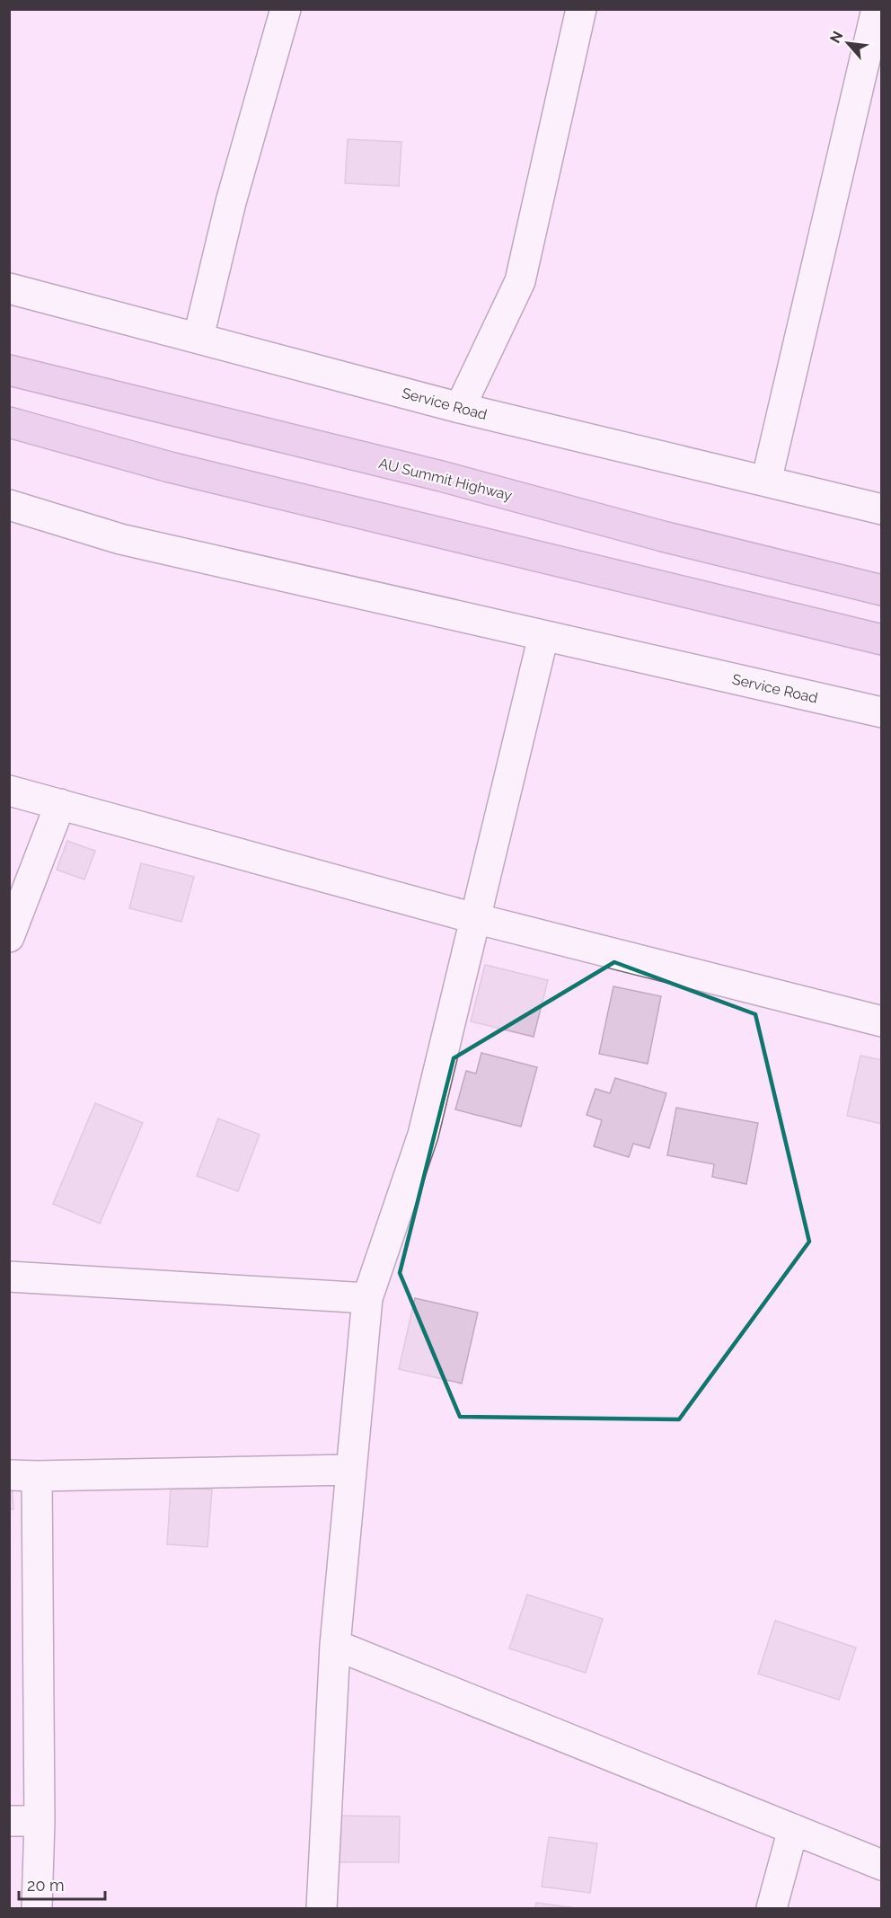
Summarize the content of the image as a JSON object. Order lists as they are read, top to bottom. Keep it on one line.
{"streets":{"main road":["AU Summit Highway"],"street":["Service Road"]},"scale_bar":"20 m","north":"top left"}
